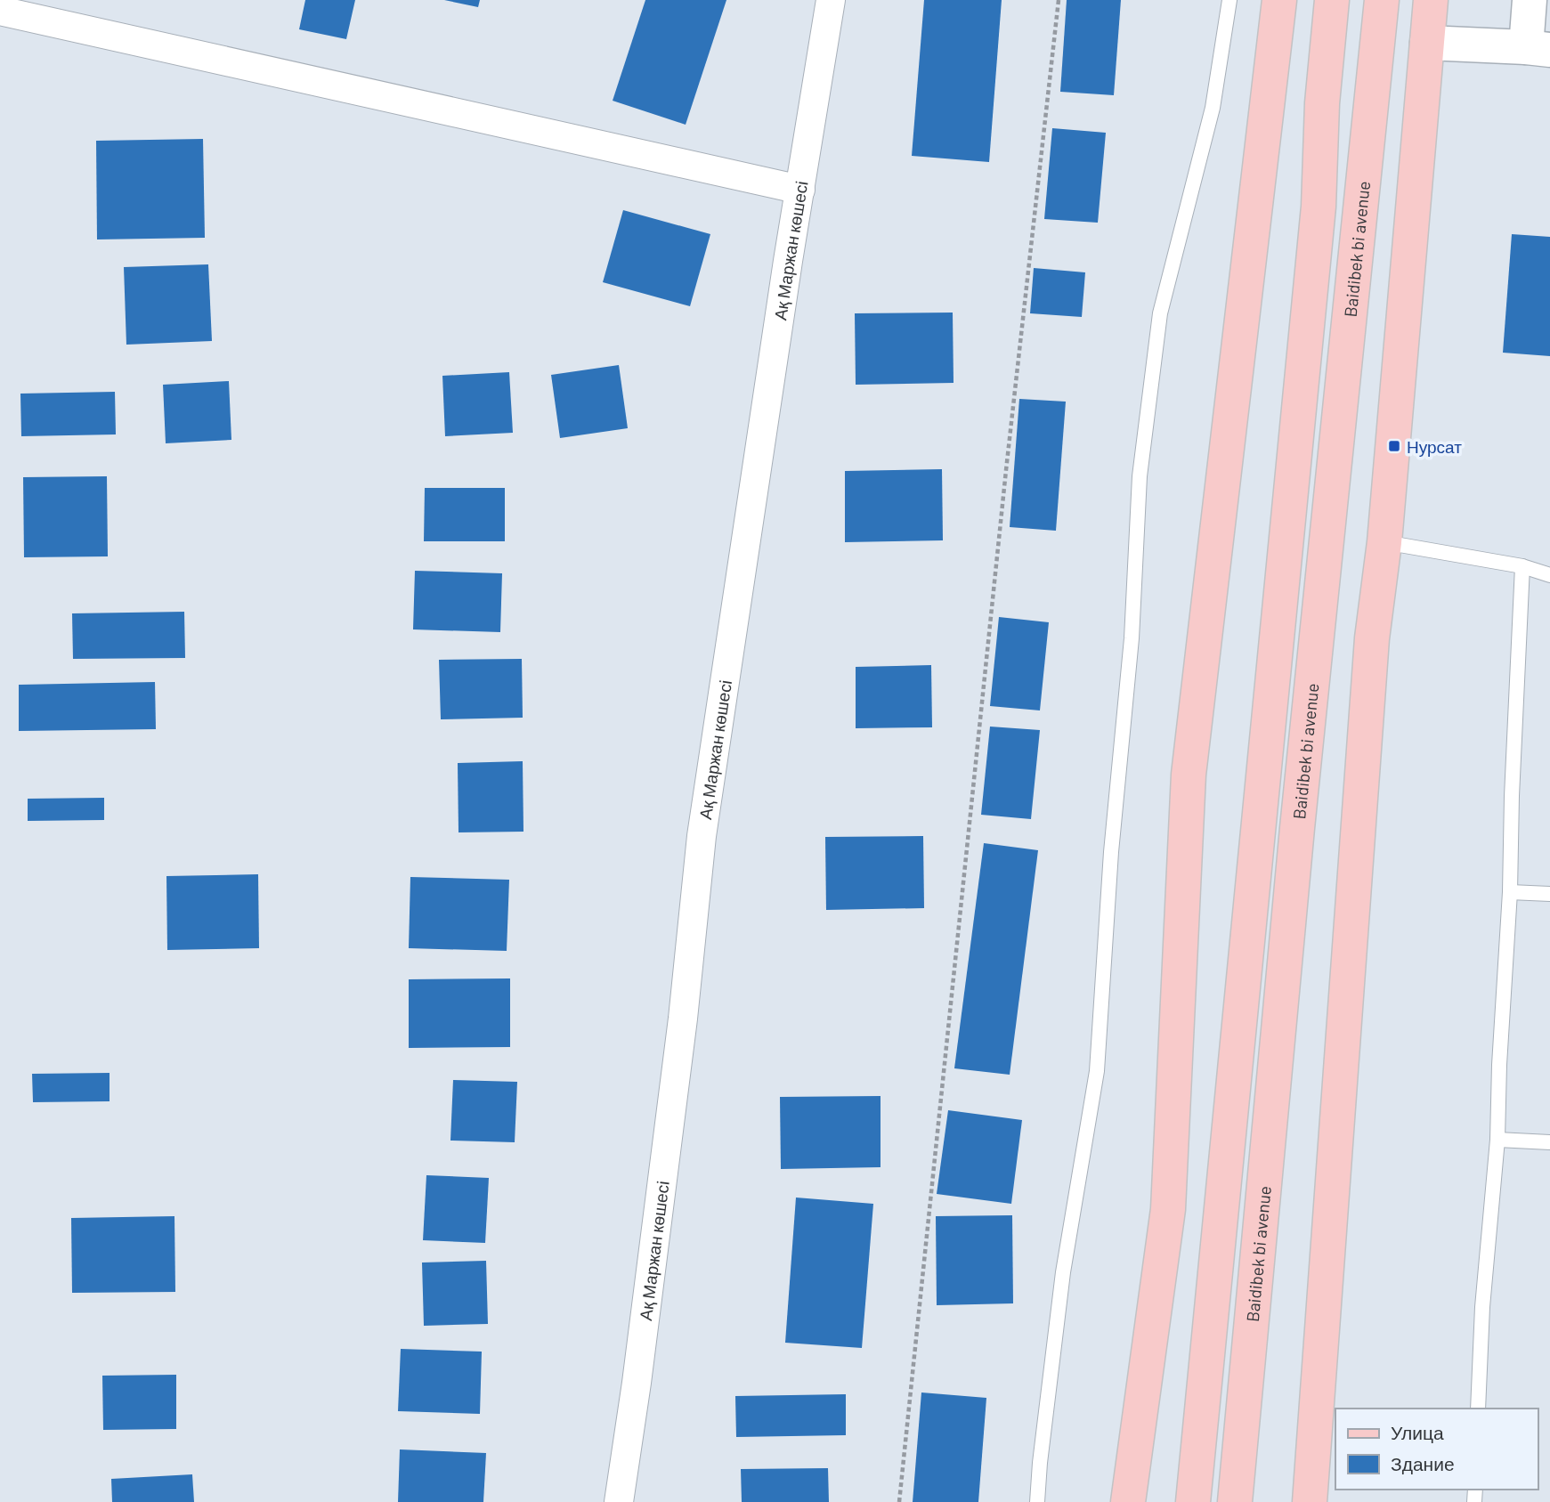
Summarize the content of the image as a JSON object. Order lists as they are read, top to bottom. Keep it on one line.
{"streets":{"main road":["Baidibek bi avenue"],"street":["Ақ Маржан көшесі"]},"places":{"transit":["Нурсат"]},"legend":["Улица","Здание"]}
